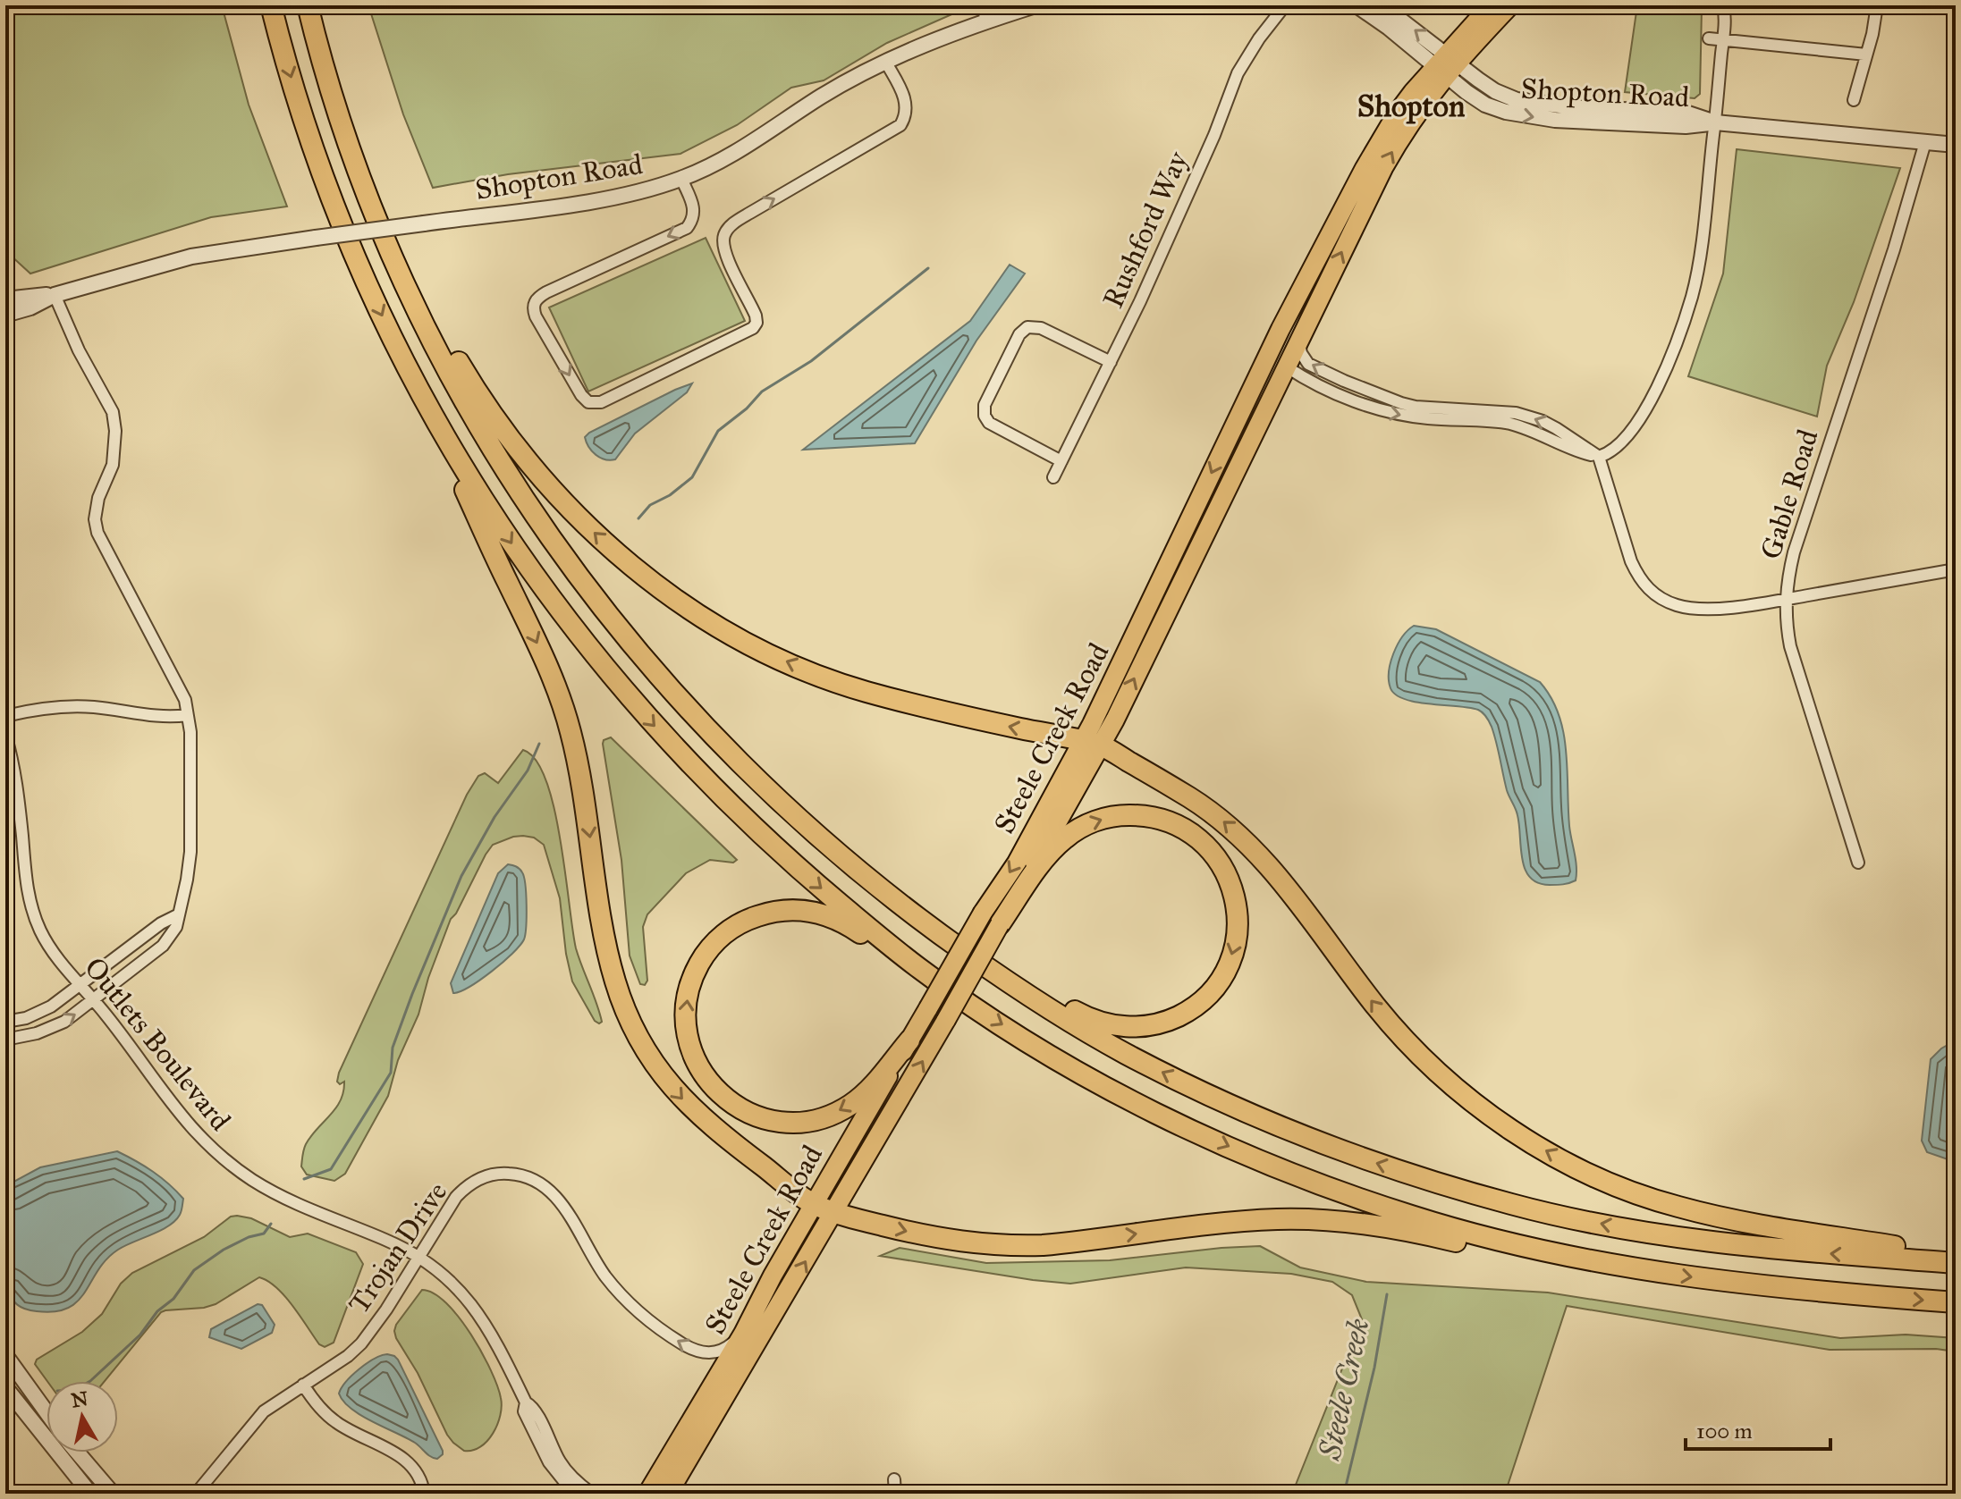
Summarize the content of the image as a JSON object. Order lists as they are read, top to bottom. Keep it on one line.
{"streets":{"main road":["Steele Creek Road"],"street":["Shopton Road","Rushford Way","Gable Road","Outlets Boulevard","Trojan Drive"]},"crossings":[["Shopton Road","Gable Road"],["Shopton Road","Steele Creek Road"],["Steele Creek Road","Trojan Drive"],["Outlets Boulevard","Trojan Drive"]],"districts":["Shopton"],"water":["Steele Creek"],"scale_bar":"100 m","north":"top"}
